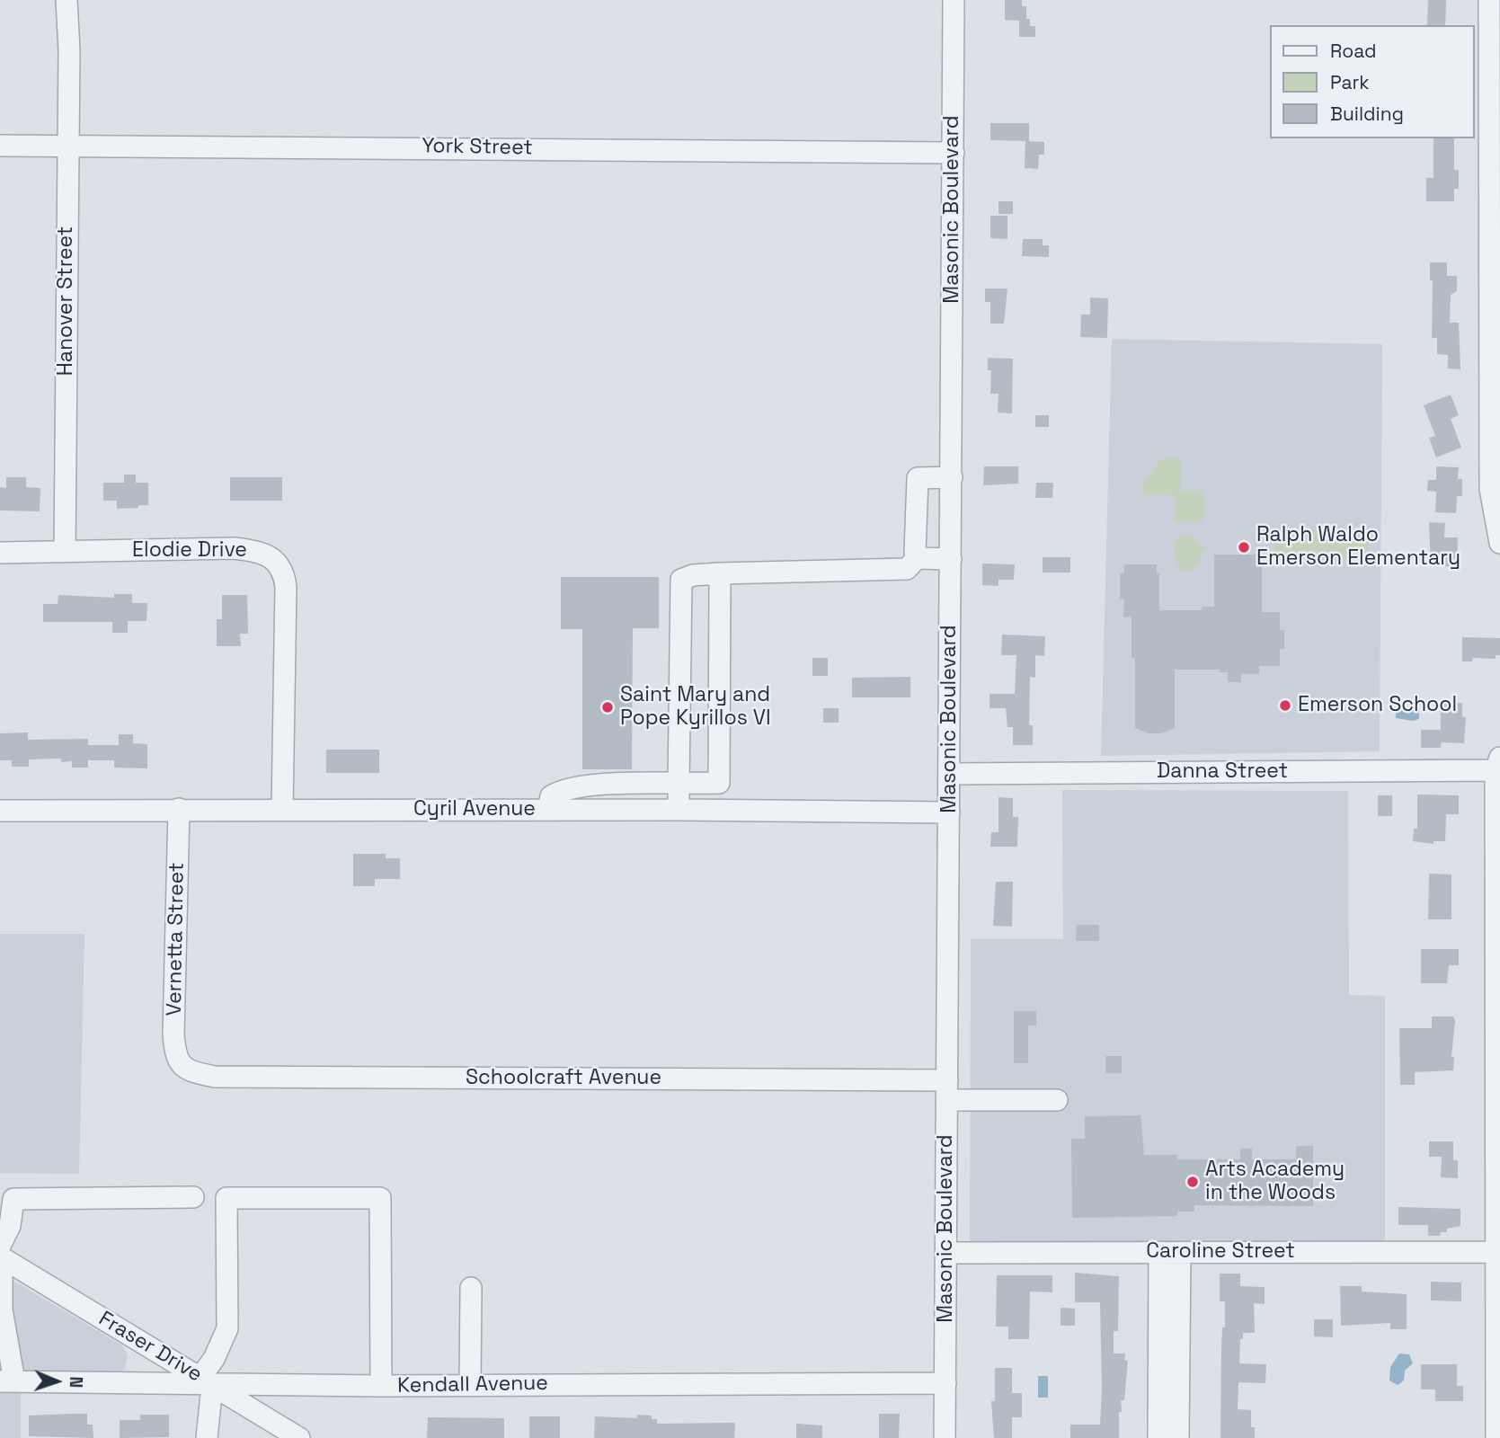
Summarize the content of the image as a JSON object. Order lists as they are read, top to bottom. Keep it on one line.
{"streets":{"street":["York Street","Masonic Boulevard","Hanover Street","Elodie Drive","Danna Street","Cyril Avenue","Vernetta Street","Schoolcraft Avenue","Caroline Street","Fraser Drive","Kendall Avenue"]},"crossings":[["York Street","Masonic Boulevard"],["York Street","Hanover Street"],["Masonic Boulevard","Danna Street"],["Masonic Boulevard","Cyril Avenue"],["Masonic Boulevard","Schoolcraft Avenue"],["Masonic Boulevard","Caroline Street"],["Masonic Boulevard","Kendall Avenue"],["Hanover Street","Elodie Drive"],["Elodie Drive","Cyril Avenue"],["Cyril Avenue","Vernetta Street"],["Vernetta Street","Schoolcraft Avenue"],["Fraser Drive","Kendall Avenue"]],"places":["Ralph Waldo Emerson Elementary","Emerson School","Saint Mary and Pope Kyrillos VI","Arts Academy in the Woods"],"legend":["Road","Park","Building"],"north":"right"}
